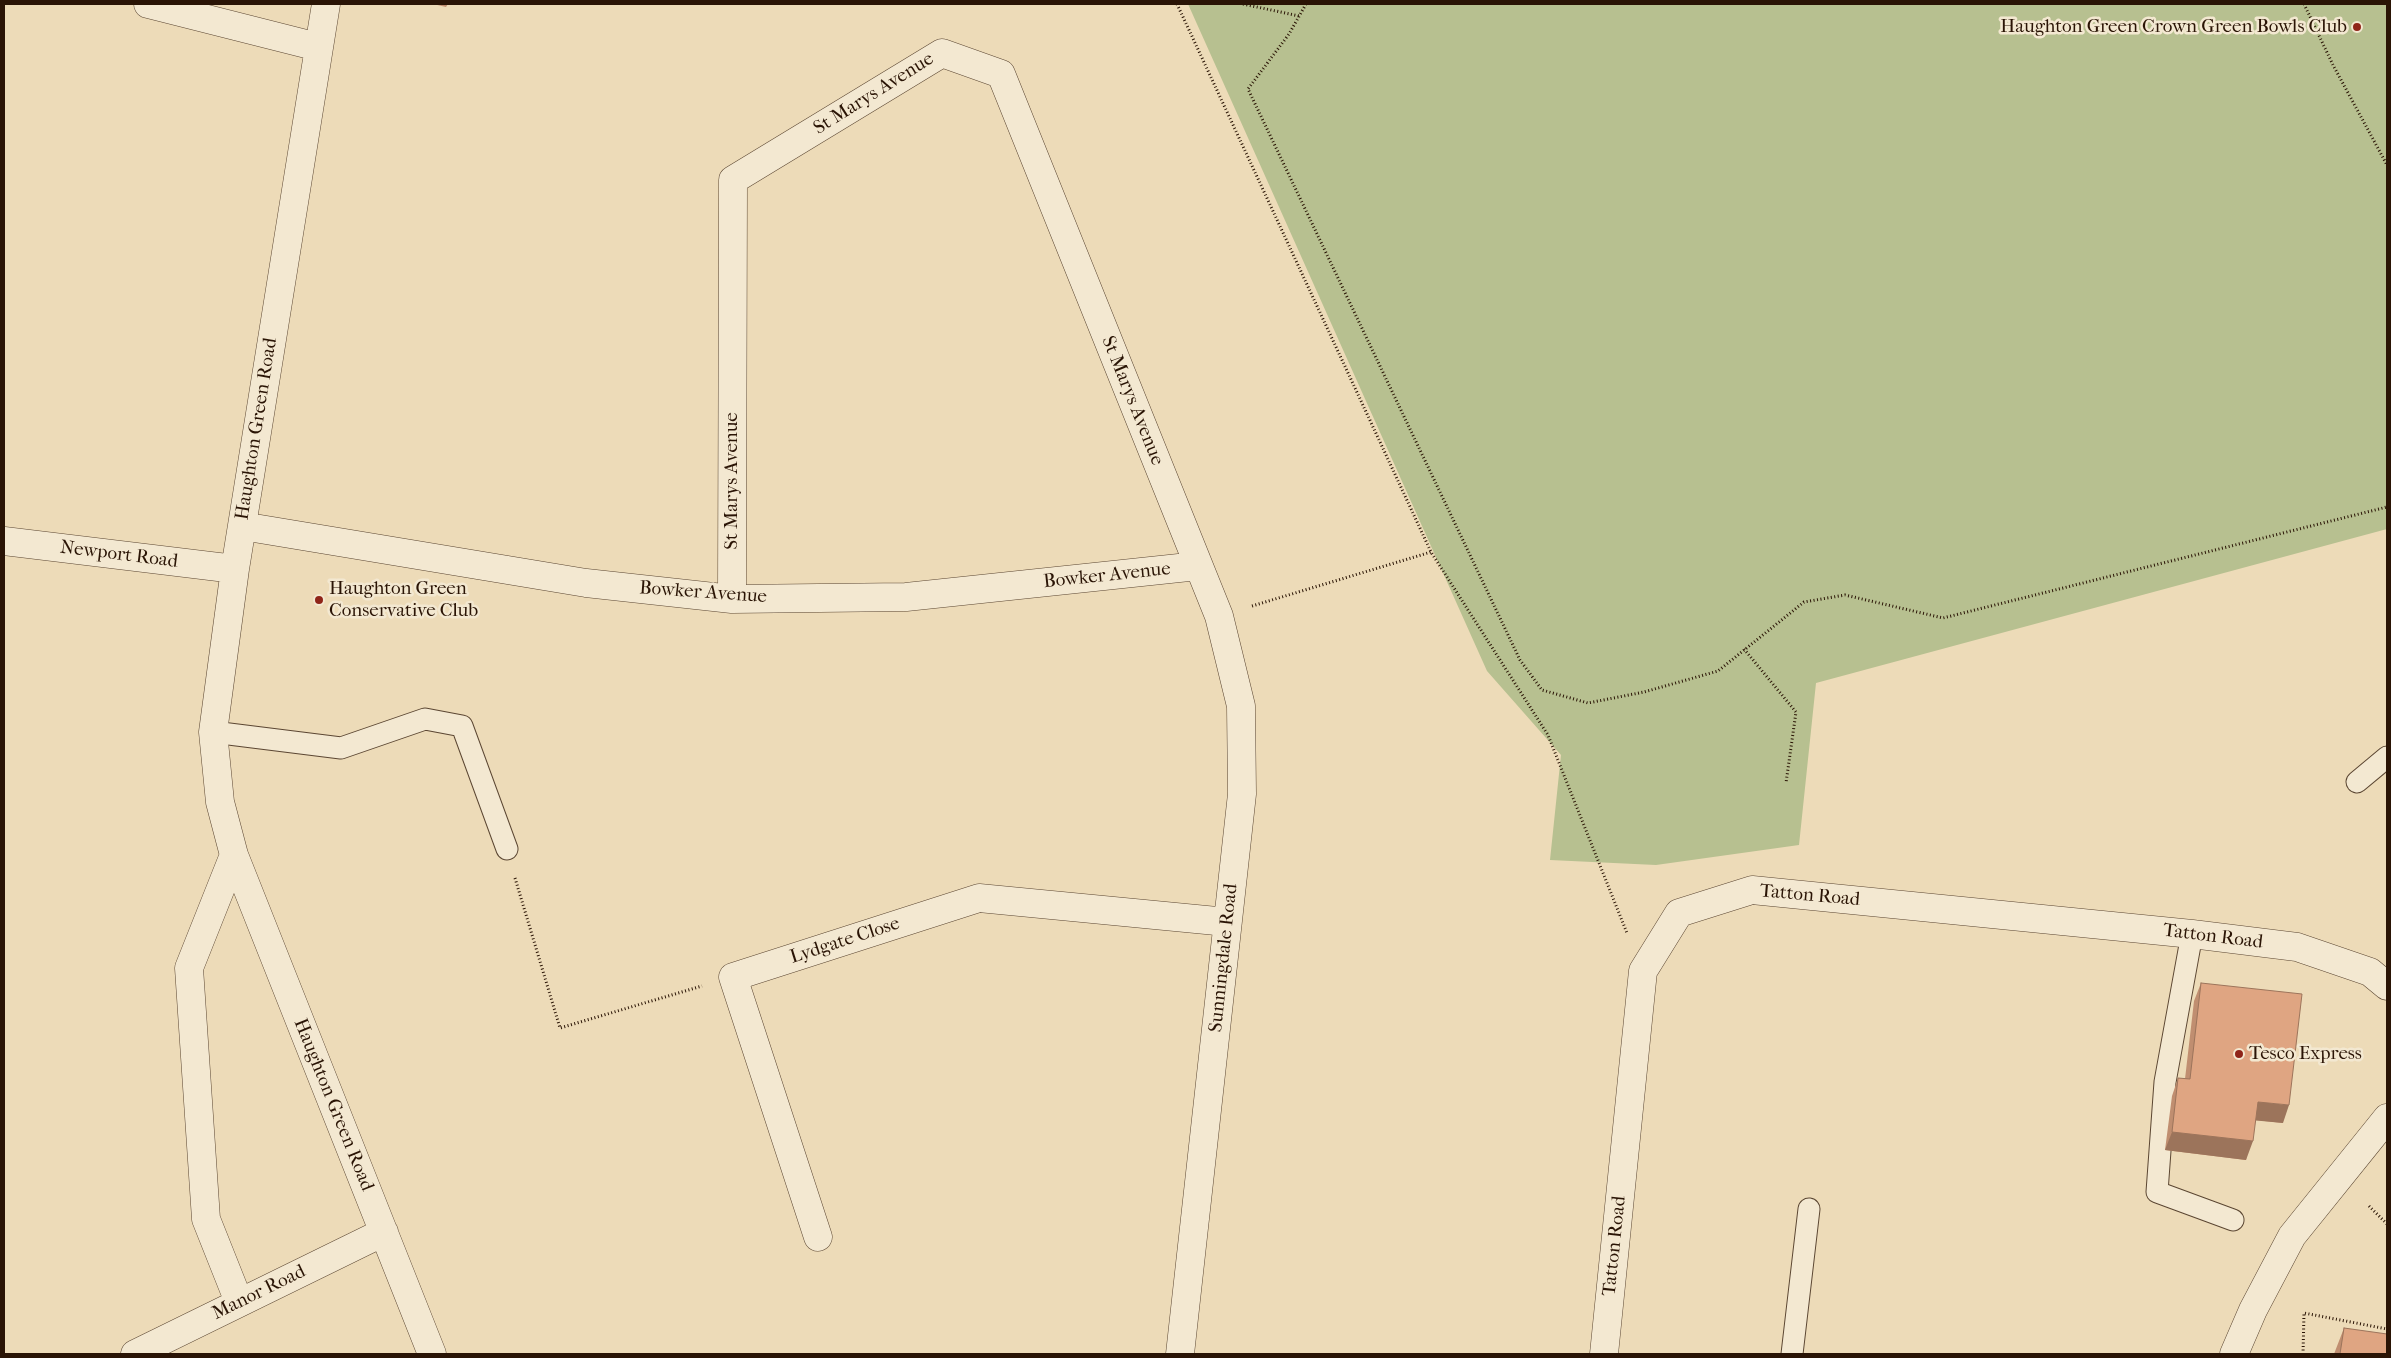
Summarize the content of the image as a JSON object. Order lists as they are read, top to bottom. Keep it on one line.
{"streets":{"street":["St Marys Avenue","Haughton Green Road","Newport Road","Bowker Avenue","Tatton Road","Lydgate Close","Sunningdale Road","Manor Road"]},"crossings":[["St Marys Avenue","Bowker Avenue"],["St Marys Avenue","Sunningdale Road"],["Haughton Green Road","Newport Road"],["Haughton Green Road","Bowker Avenue"],["Haughton Green Road","Manor Road"],["Bowker Avenue","Sunningdale Road"],["Lydgate Close","Sunningdale Road"]],"places":["Haughton Green Crown Green Bowls Club","Haughton Green Conservative Club","Tesco Express"]}
